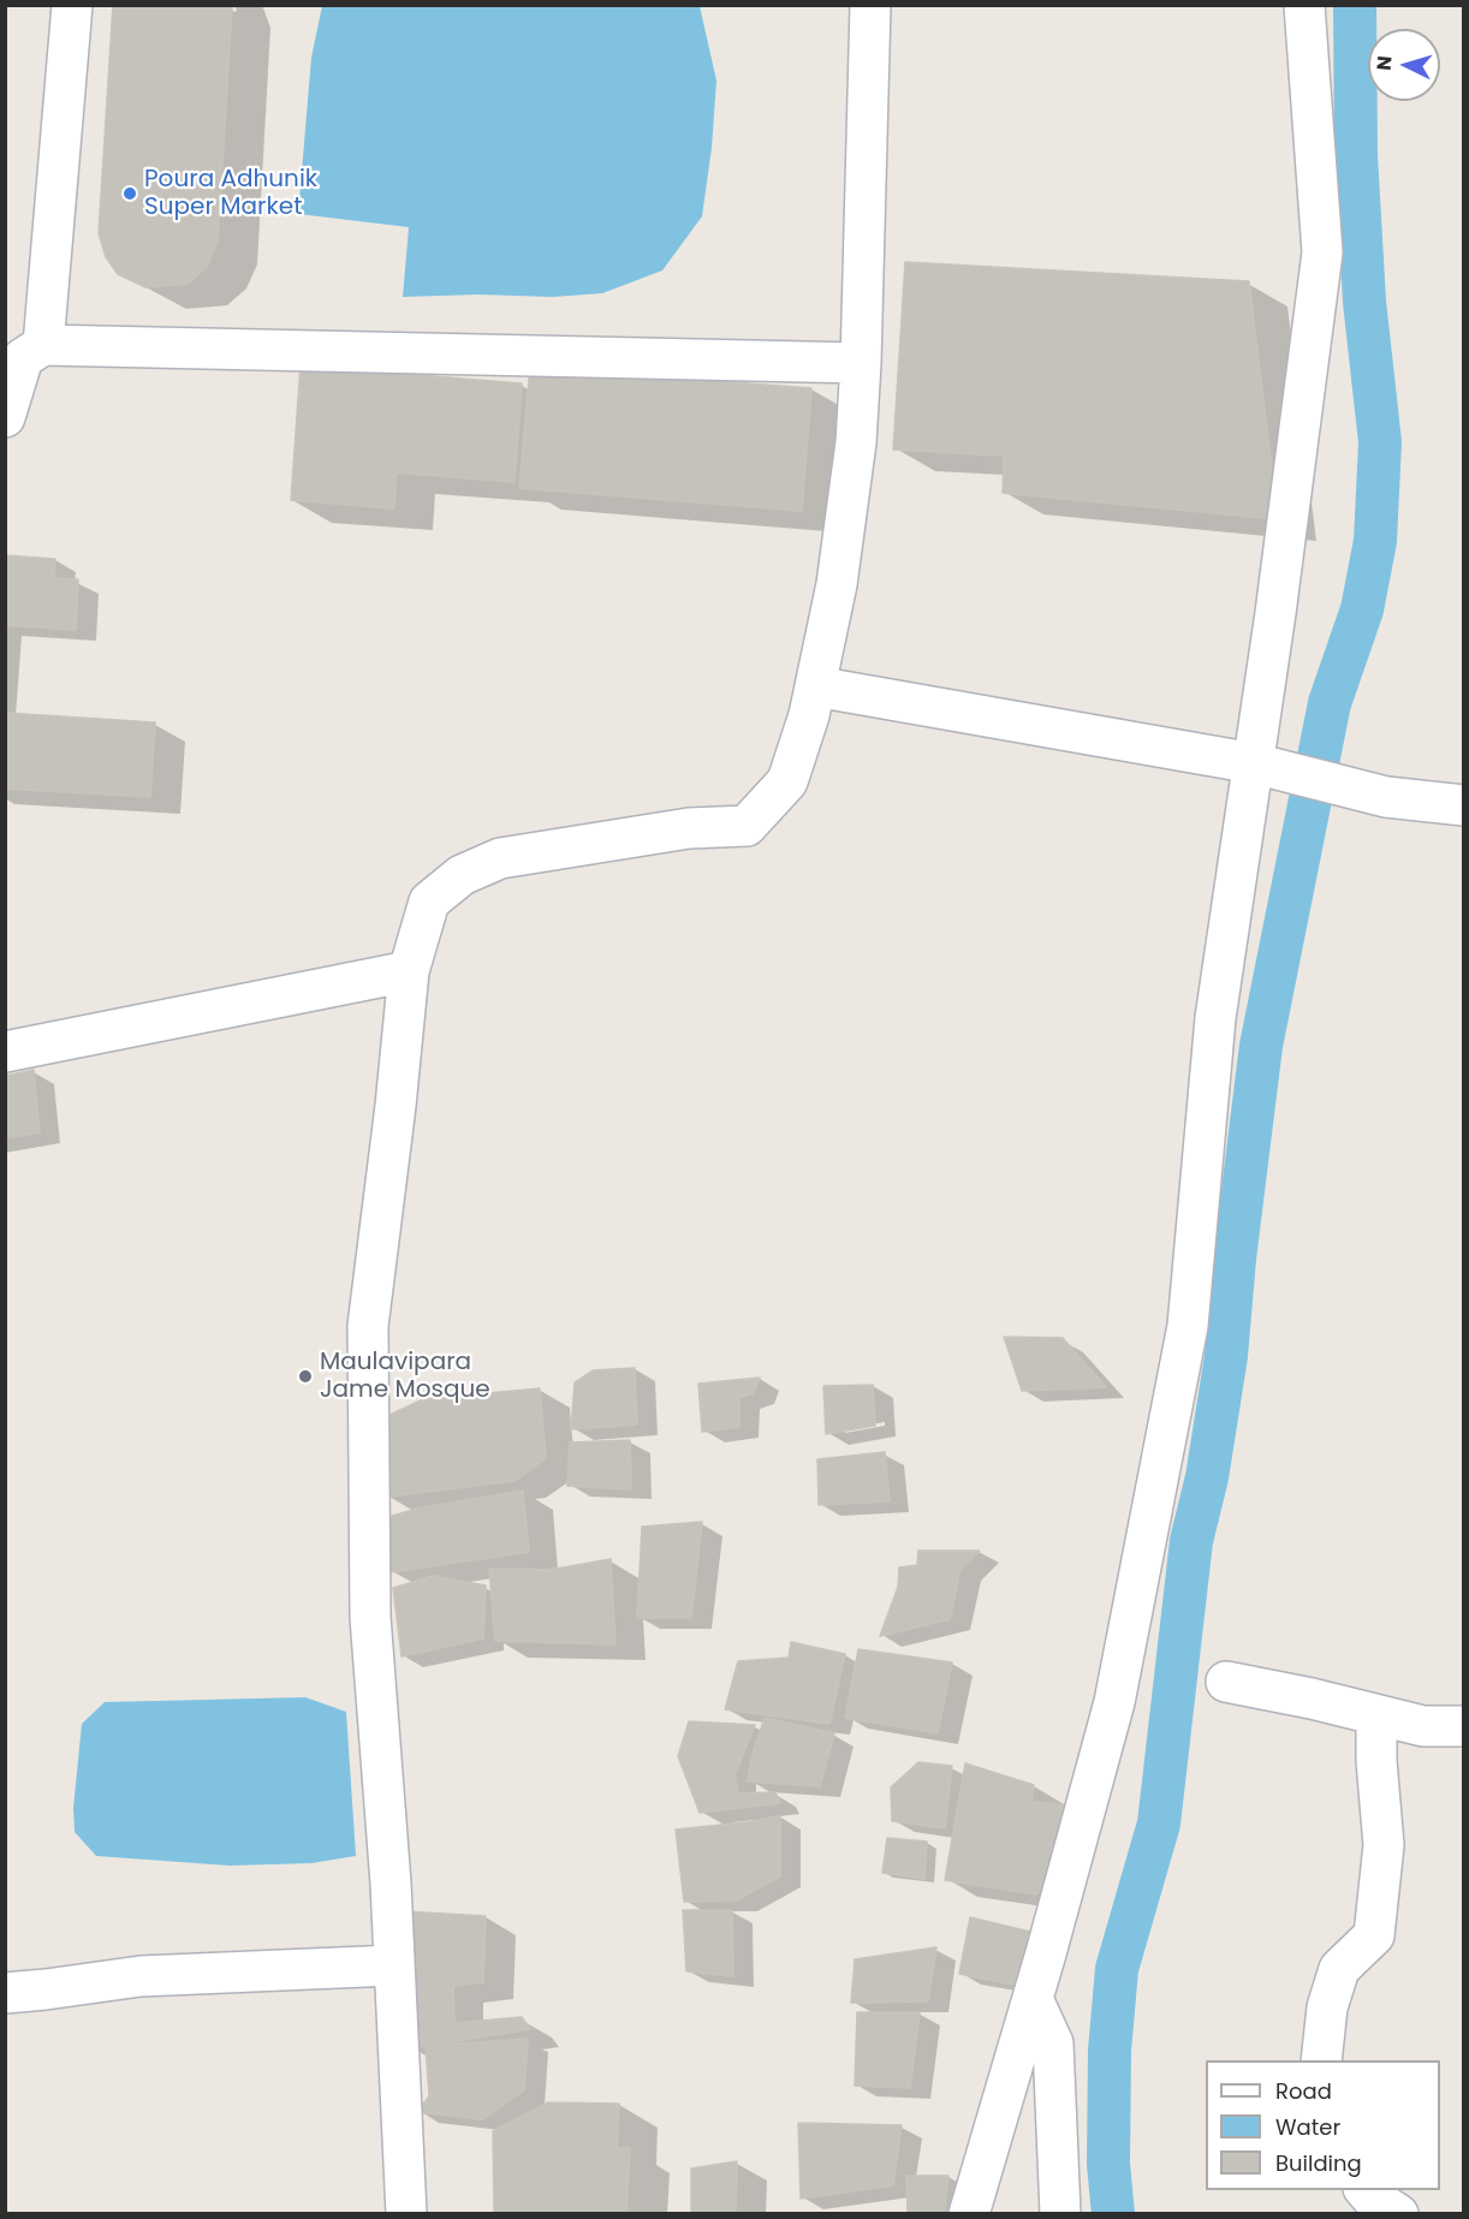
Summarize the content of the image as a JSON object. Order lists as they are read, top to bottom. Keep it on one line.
{"places":["Poura Adhunik Super Market","Maulavipara Jame Mosque"],"legend":["Road","Water","Building"],"north":"left"}
